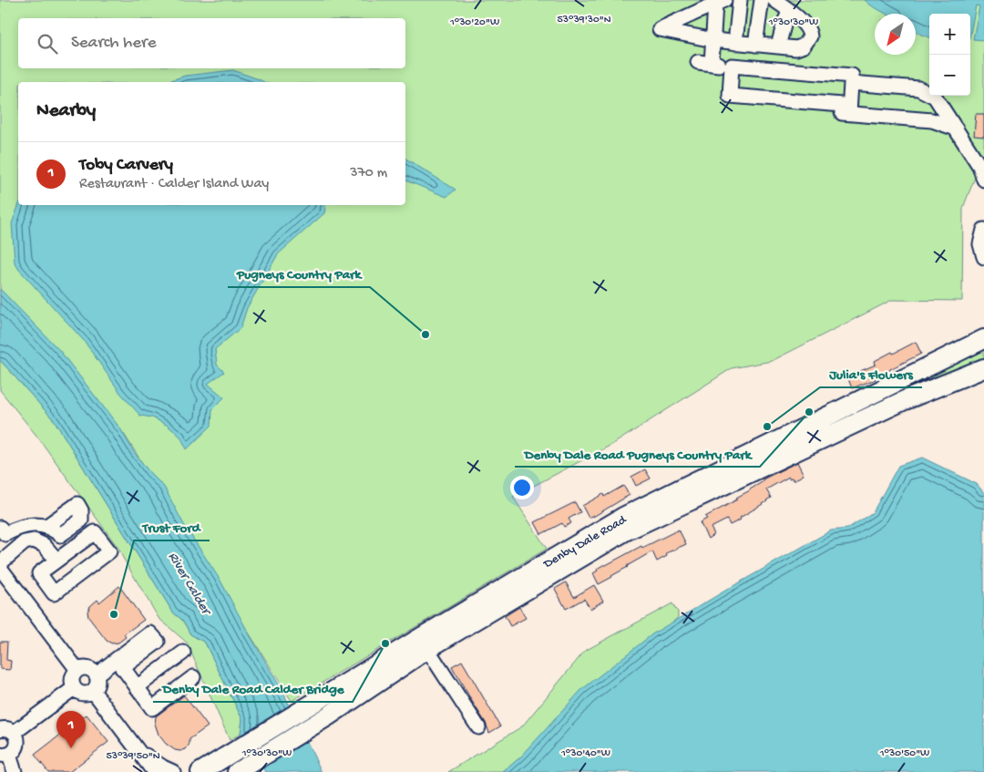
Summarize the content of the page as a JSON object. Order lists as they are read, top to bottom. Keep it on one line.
{"streets":{"main road":["Denby Dale Road"]},"water":["River Calder"],"places":["Pugneys Country Park","Denby Dale Road Pugneys Country Park","Julia's Flowers","Trust Ford","Denby Dale Road Calder Bridge"],"north":"bottom left","page":{"map_buttons":["+","−"],"search":"Search here","heading":"Nearby","list":[{"mark":"1","name":"Toby Carvery","note":"Restaurant · Calder Island Way","value":"370 m"}],"pins":"1"},"coordinates":["53°39'30\"N","1°30'20\"W","1°30'30\"W","1°30'40\"W","1°30'50\"W","53°39'50\"N"]}
